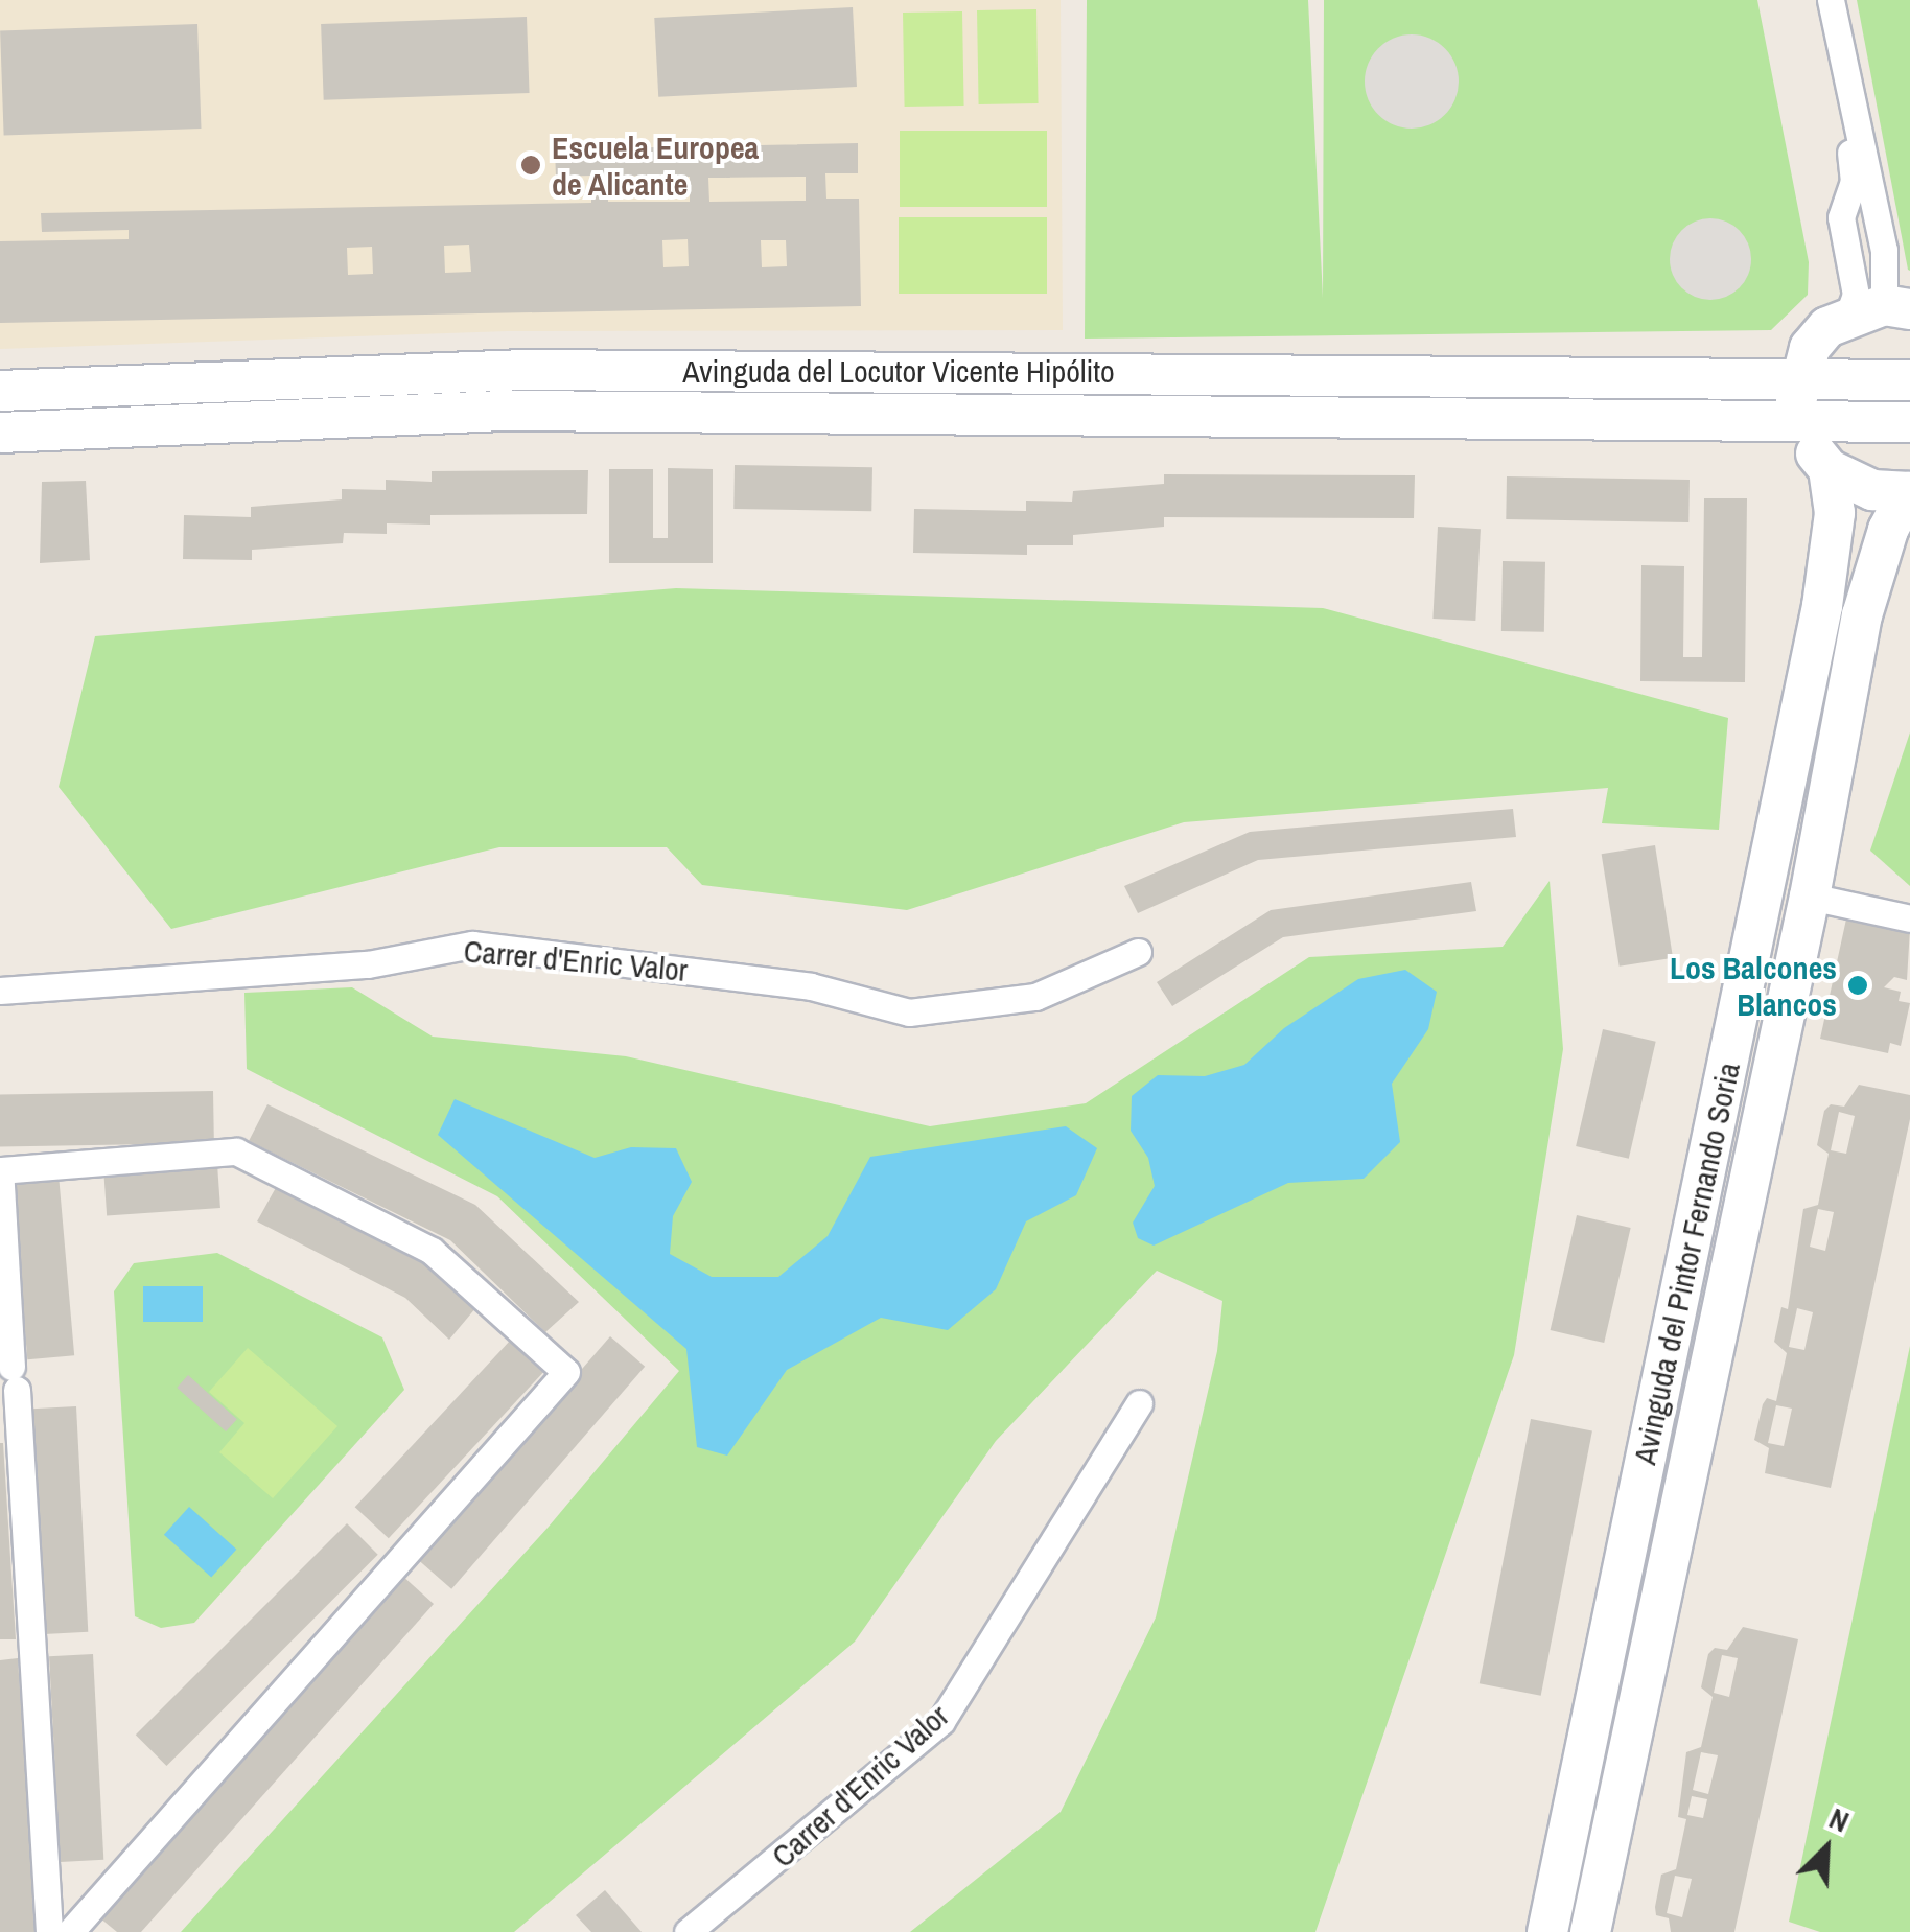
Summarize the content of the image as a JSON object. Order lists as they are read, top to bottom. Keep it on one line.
{"streets":{"main road":["Avinguda del Locutor Vicente Hipólito","Avinguda del Pintor Fernando Soria"],"street":["Carrer d'Enric Valor"]},"places":["Escuela Europea de Alicante","Los Balcones Blancos"],"north":"top right"}
